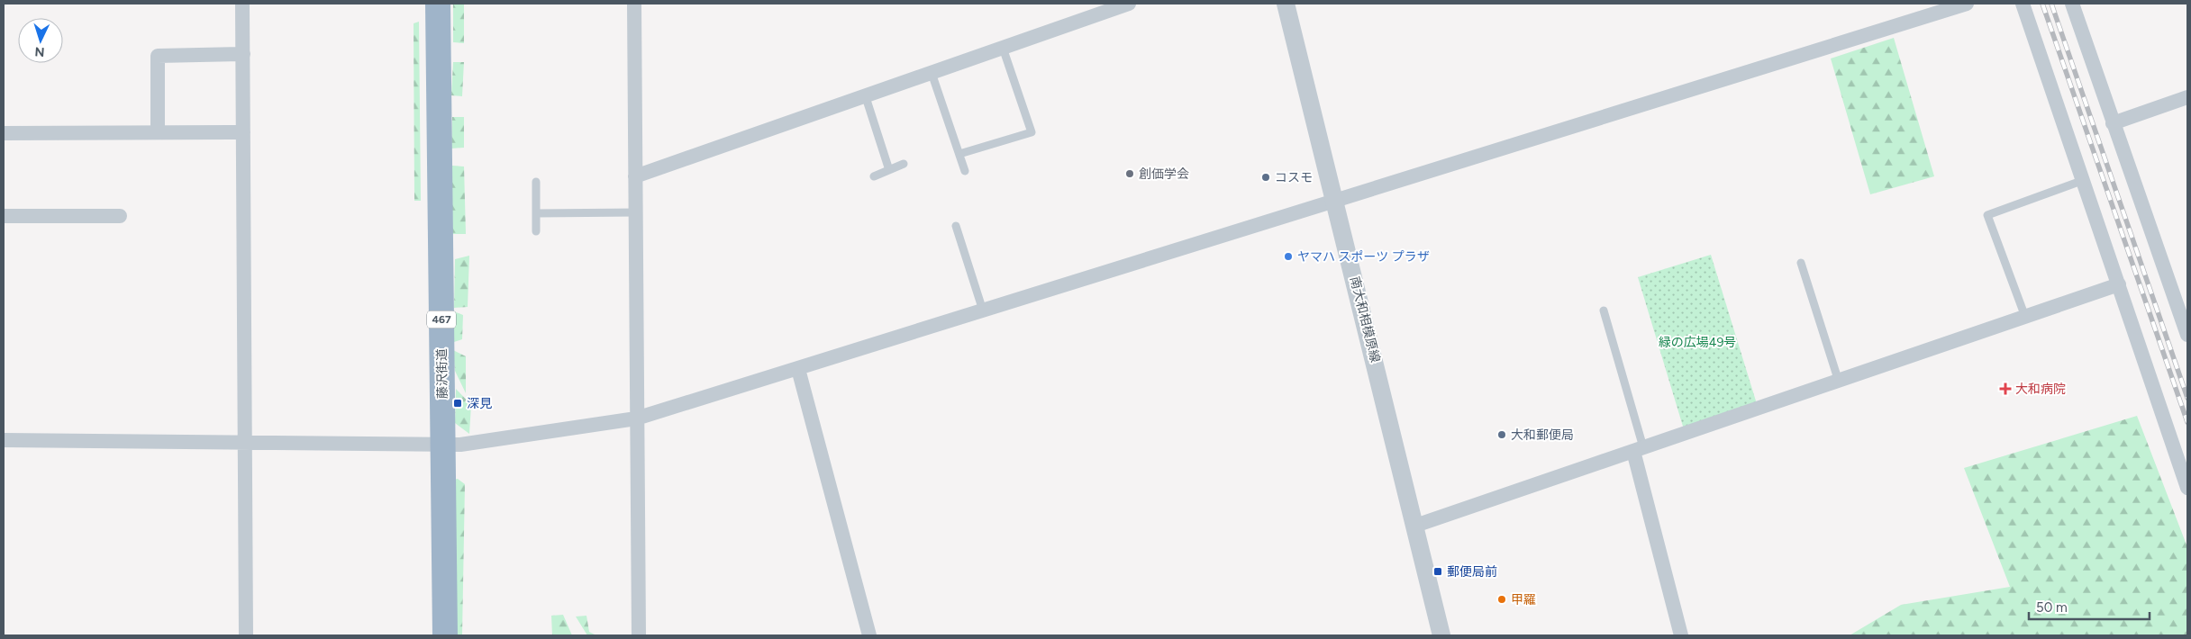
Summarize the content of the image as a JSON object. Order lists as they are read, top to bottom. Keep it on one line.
{"streets":{"highway":["467","藤沢街道"],"street":["南大和相模原線"]},"parks":["緑の広場49号"],"places":{"other":["創価学会","コスモ","ヤマハ スポーツ プラザ","大和郵便局","甲羅"],"health":["大和病院"],"transit":["深見","郵便局前"]},"scale_bar":"50 m","north":"bottom"}
